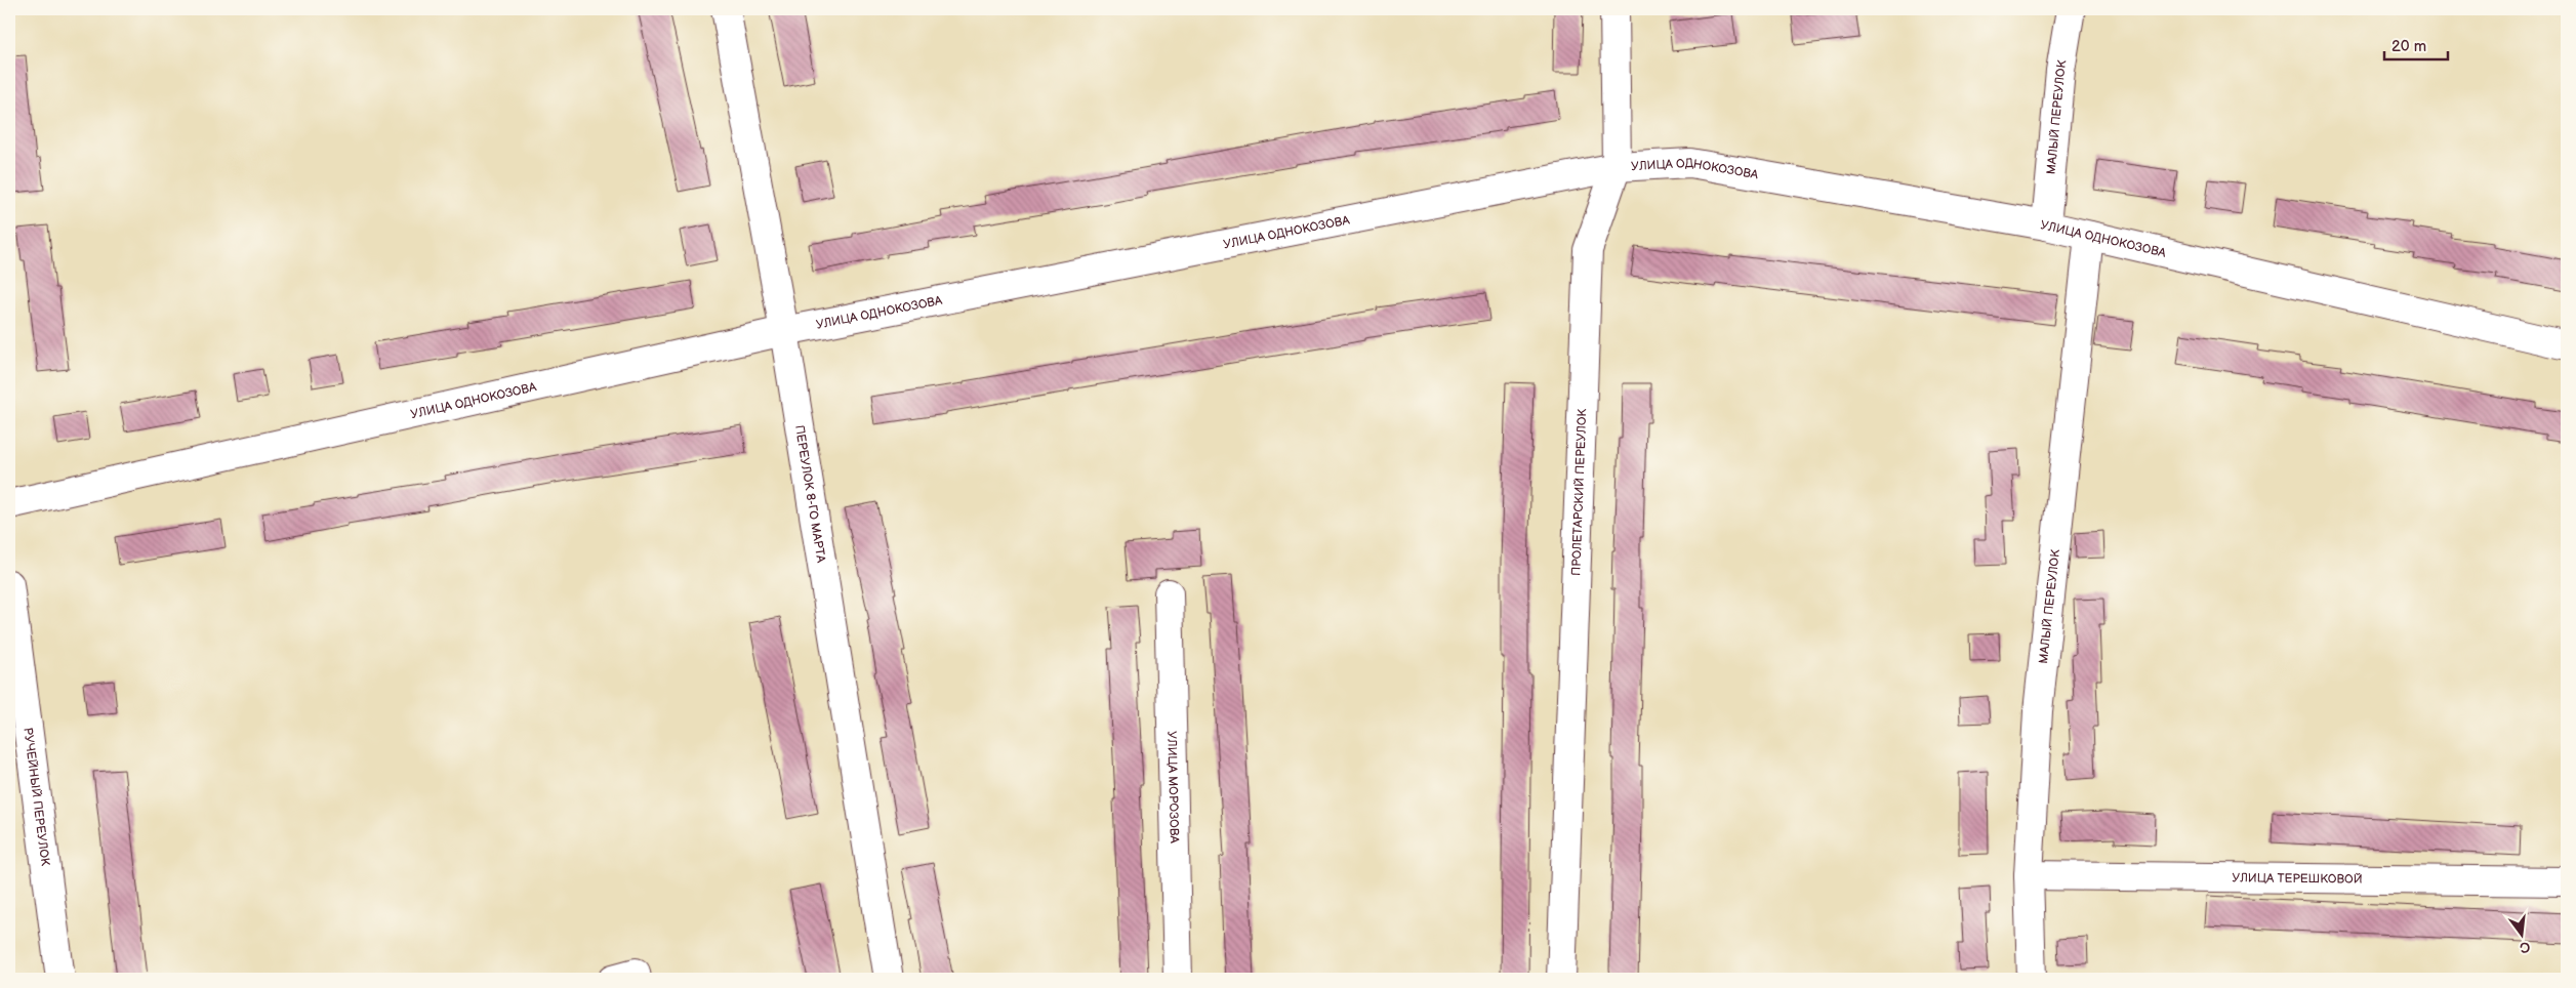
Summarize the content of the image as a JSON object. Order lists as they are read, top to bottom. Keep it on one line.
{"streets":{"street":["МАЛЫЙ ПЕРЕУЛОК","УЛИЦА ОДНОКОЗОВА","ПРОЛЕТАРСКИЙ ПЕРЕУЛОК","ПЕРЕУЛОК 8-ГО МАРТА","УЛИЦА МОРОЗОВА","РУЧЕЙНЫЙ ПЕРЕУЛОК","УЛИЦА ТЕРЕШКОВОЙ"]},"crossings":[["МАЛЫЙ ПЕРЕУЛОК","УЛИЦА ОДНОКОЗОВА"],["МАЛЫЙ ПЕРЕУЛОК","УЛИЦА ТЕРЕШКОВОЙ"],["УЛИЦА ОДНОКОЗОВА","ПРОЛЕТАРСКИЙ ПЕРЕУЛОК"],["УЛИЦА ОДНОКОЗОВА","ПЕРЕУЛОК 8-ГО МАРТА"]],"scale_bar":"20 m","north":"bottom"}
